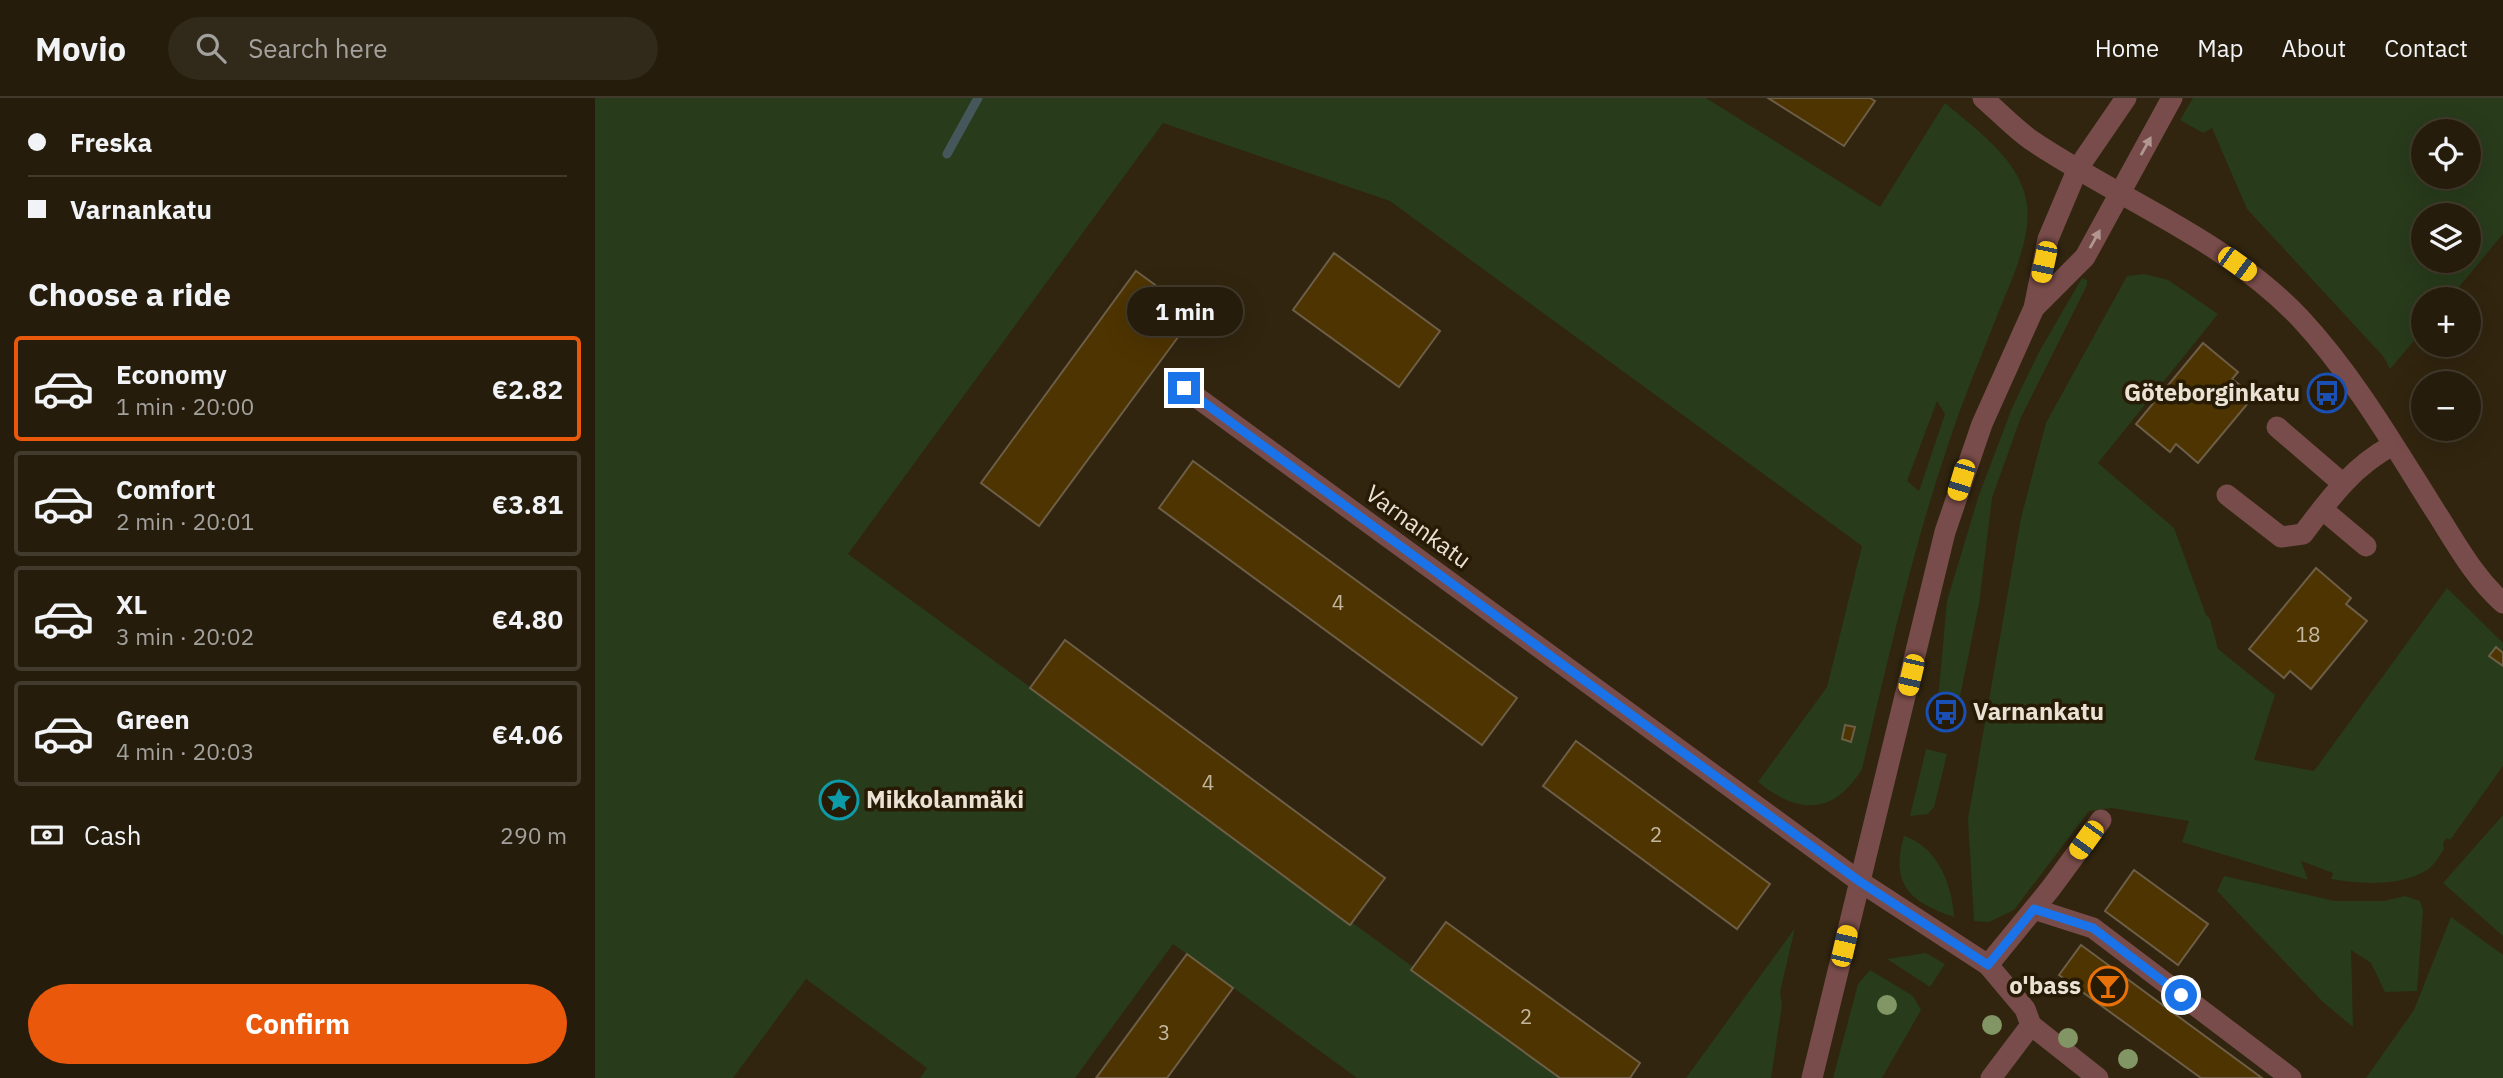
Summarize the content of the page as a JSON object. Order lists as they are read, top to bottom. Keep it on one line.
{"streets":{"street":["Varnankatu"]},"places":{"bus stop":["Göteborginkatu","Varnankatu"],"place":["Mikkolanmäki"],"bar":["o'bass"]},"house_numbers":["4","18","4","2","2","3"],"page":{"header":"Movio","search":"Search here","nav":["Home","Map","About","Contact"],"banner":["Freska","Varnankatu"],"map_buttons":["+","−"],"heading":"Choose a ride","bubble":"1 min","list":[{"name":"Economy","note":"1 min · 20:00","value":"€2.82"},{"name":"Comfort","note":"2 min · 20:01","value":"€3.81"},{"name":"XL","note":"3 min · 20:02","value":"€4.80"},{"name":"Green","note":"4 min · 20:03","value":"€4.06"}],"pay":["Cash","290 m"],"buttons":"Confirm"}}
